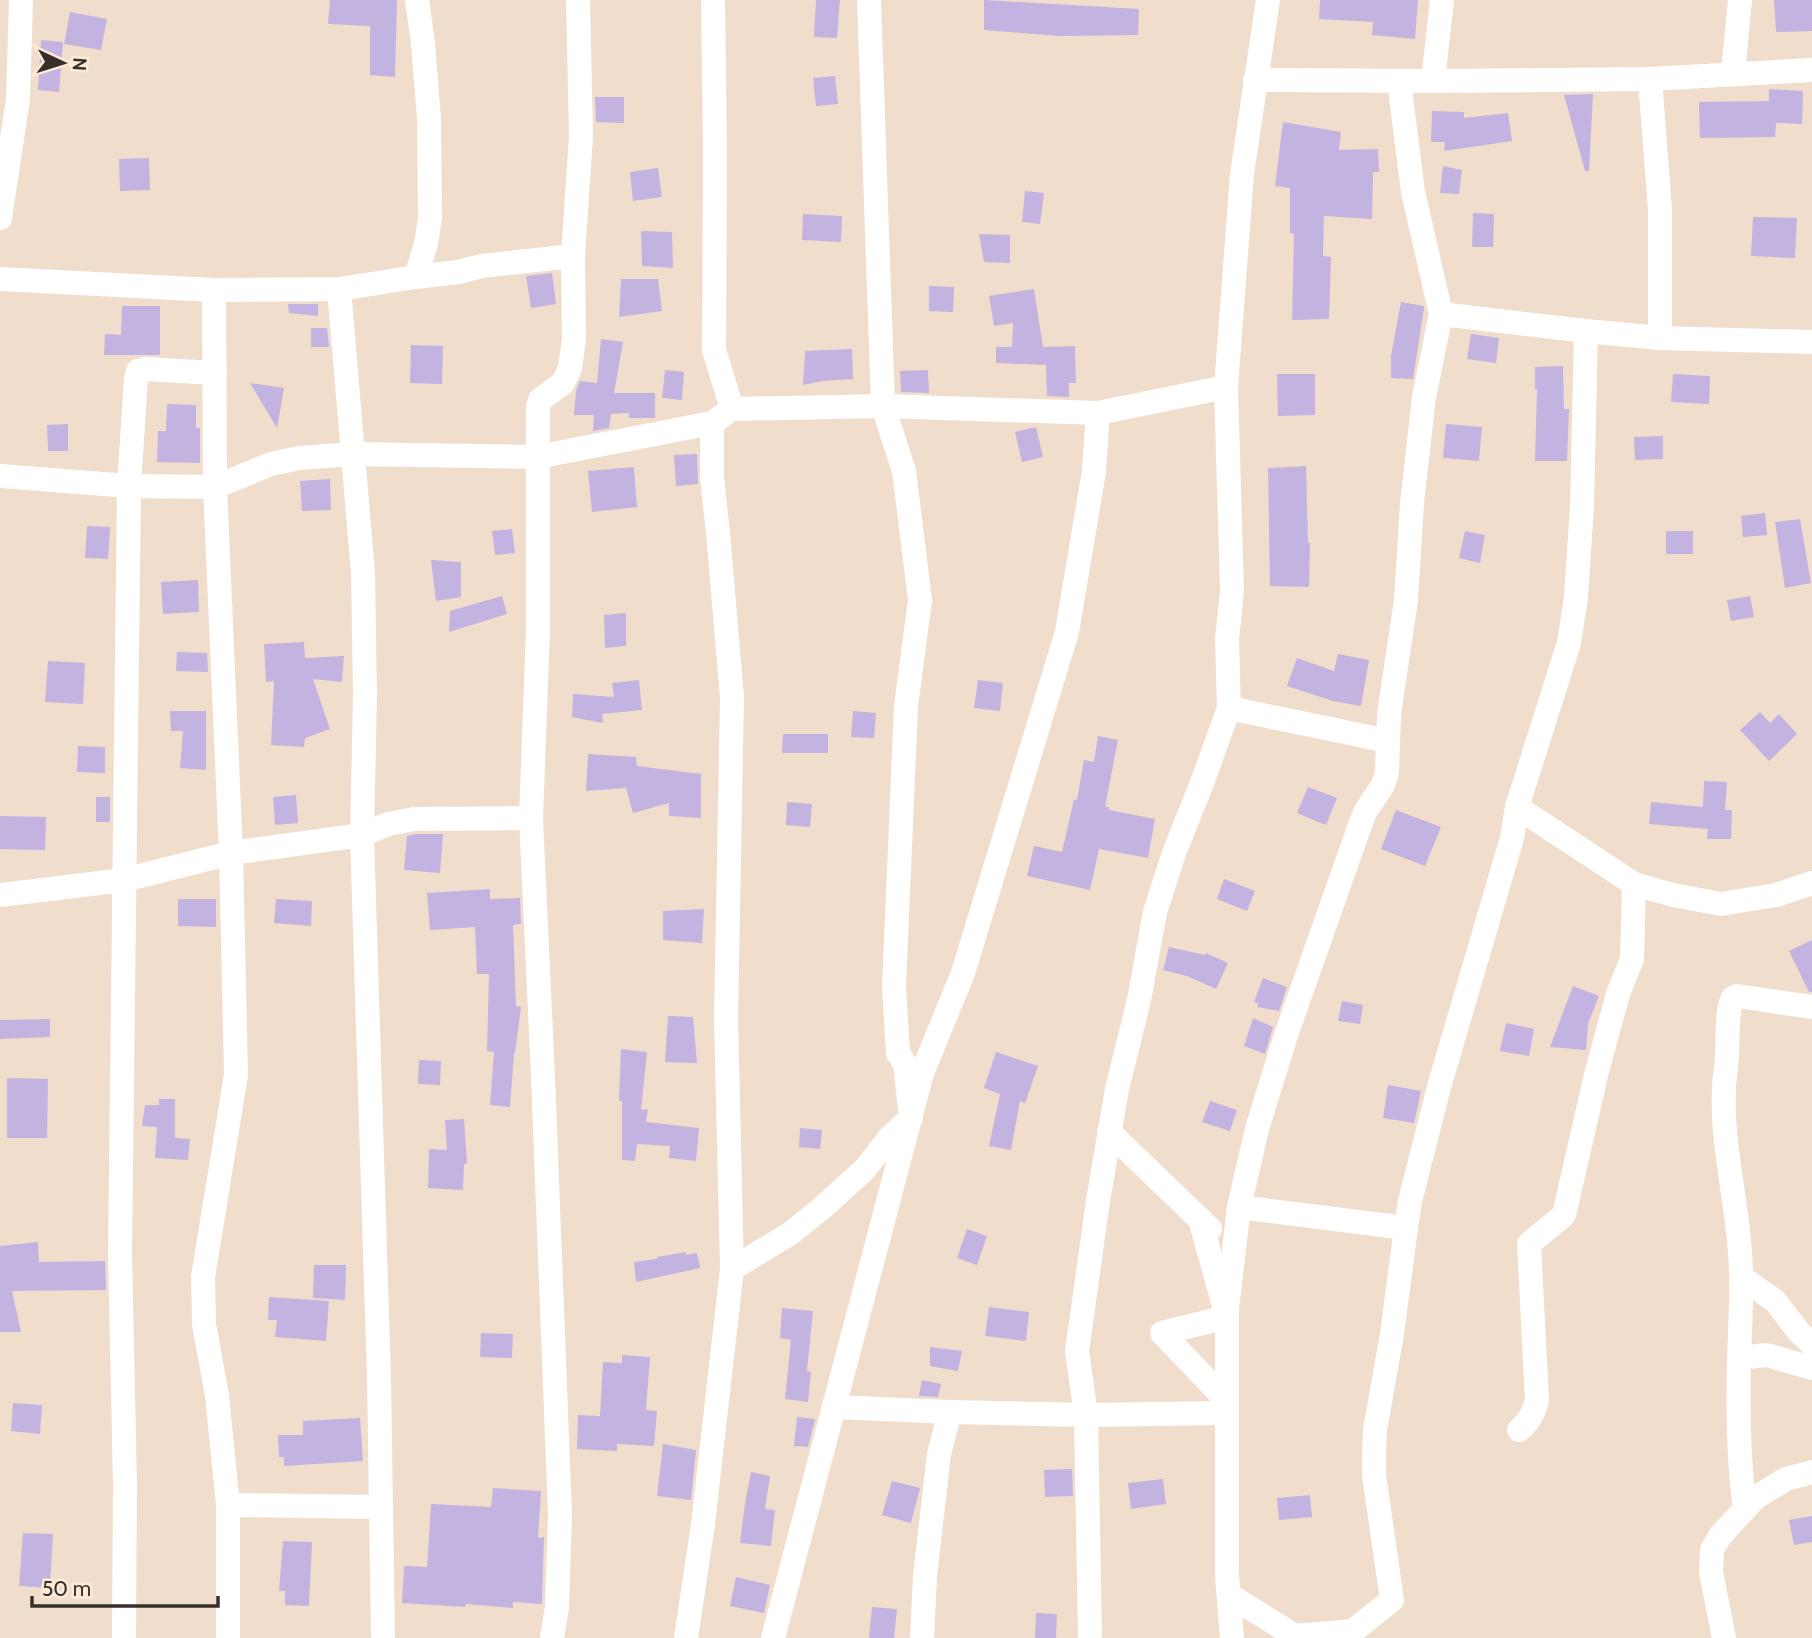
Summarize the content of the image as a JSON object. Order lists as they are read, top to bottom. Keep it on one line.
{"scale_bar":"50 m","north":"right"}
